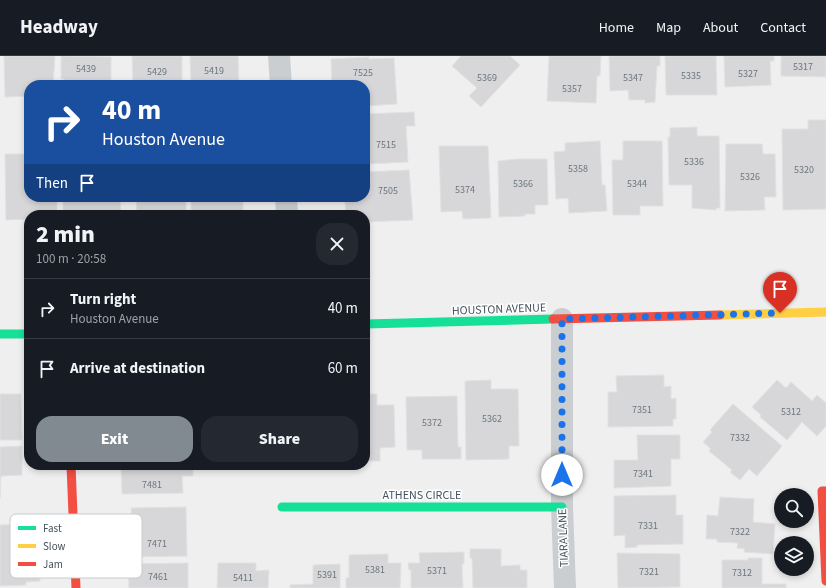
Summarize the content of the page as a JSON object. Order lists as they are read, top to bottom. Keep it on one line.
{"streets":{"street":["HOUSTON AVENUE","ATHENS CIRCLE","TIARA LANE"]},"crossings":[["HOUSTON AVENUE","TIARA LANE"],["ATHENS CIRCLE","TIARA LANE"]],"house_numbers":["5317","5439","5419","5429","7525","5327","5335","5369","5347","5357","7515","5336","5358","5320","5326","5366","5344","5374","7505","7351","5312","5362","5372","7332","7341","7481","7331","7322","7471","5381","5371","7321","7312","5391","7461","5411"],"legend":["Fast","Slow","Jam"],"page":{"header":"Headway","nav":["Home","Map","About","Contact"],"turn":["40 m","Houston Avenue"],"then":"Then","heading":["2 min","100 m · 20:58"],"list":[{"name":"Turn right","note":"Houston Avenue","value":"40 m"},{"name":"Arrive at destination","value":"60 m"}],"buttons":["Exit","Share"]}}
